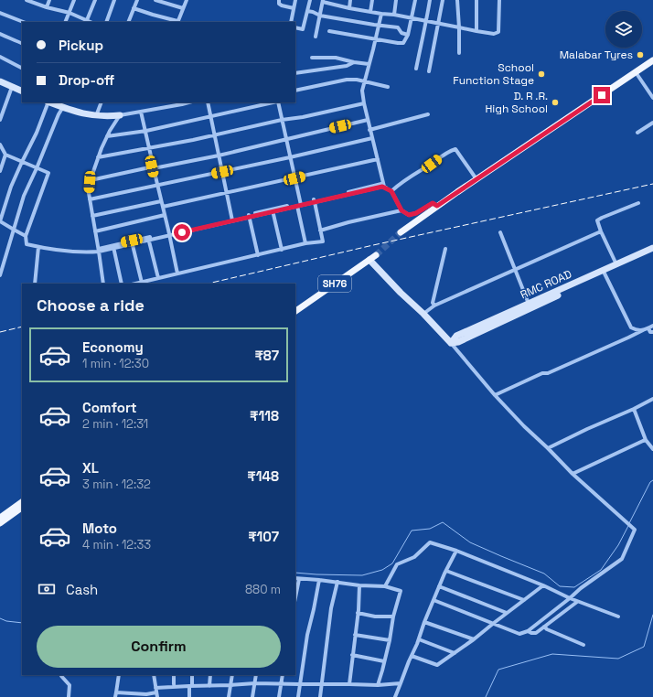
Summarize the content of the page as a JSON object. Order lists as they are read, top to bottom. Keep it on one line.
{"streets":{"main road":["SH76"],"street":["RMC ROAD"]},"places":["Malabar Tyres","School Function Stage","D. R .R. High School"],"page":{"banner":["Pickup","Drop-off"],"heading":"Choose a ride","list":[{"name":"Economy","note":"1 min · 12:30","value":"₹87"},{"name":"Comfort","note":"2 min · 12:31","value":"₹118"},{"name":"XL","note":"3 min · 12:32","value":"₹148"},{"name":"Moto","note":"4 min · 12:33","value":"₹107"}],"pay":["Cash","880 m"],"buttons":"Confirm"}}
